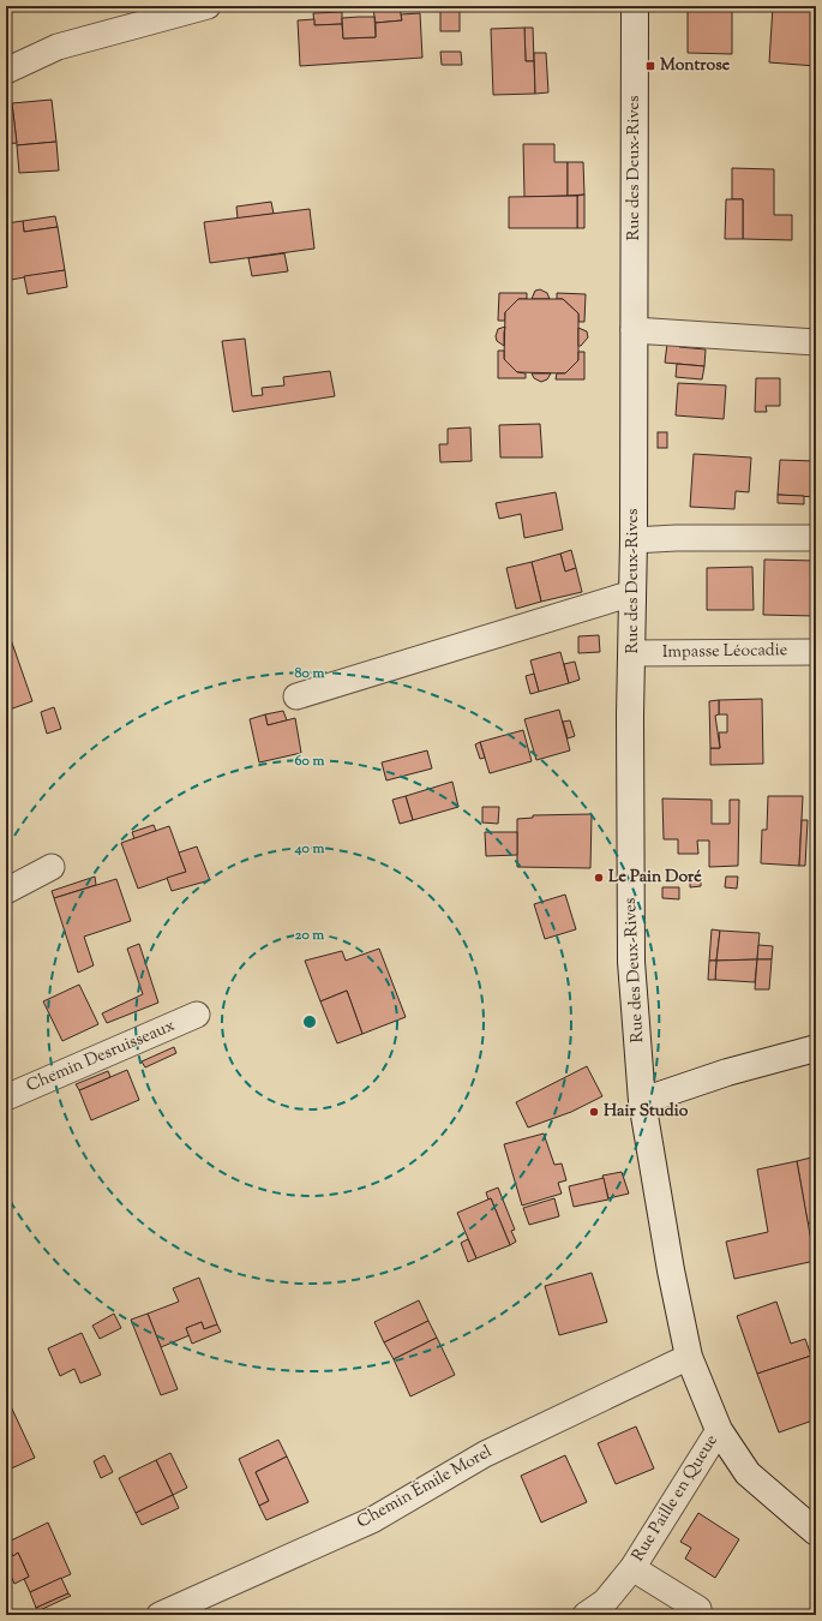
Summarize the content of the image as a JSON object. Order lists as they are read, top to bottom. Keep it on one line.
{"streets":{"street":["Rue des Deux-Rives","Impasse Léocadie","Chemin Desruisseaux","Chemin Émile Morel","Rue Paille en Queue"]},"crossings":[["Rue des Deux-Rives","Impasse Léocadie"],["Rue des Deux-Rives","Chemin Émile Morel"],["Rue des Deux-Rives","Rue Paille en Queue"]],"places":{"transit":["Montrose"],"other":["Le Pain Doré","Hair Studio"]},"rings":["80 m","60 m","40 m","20 m"]}
